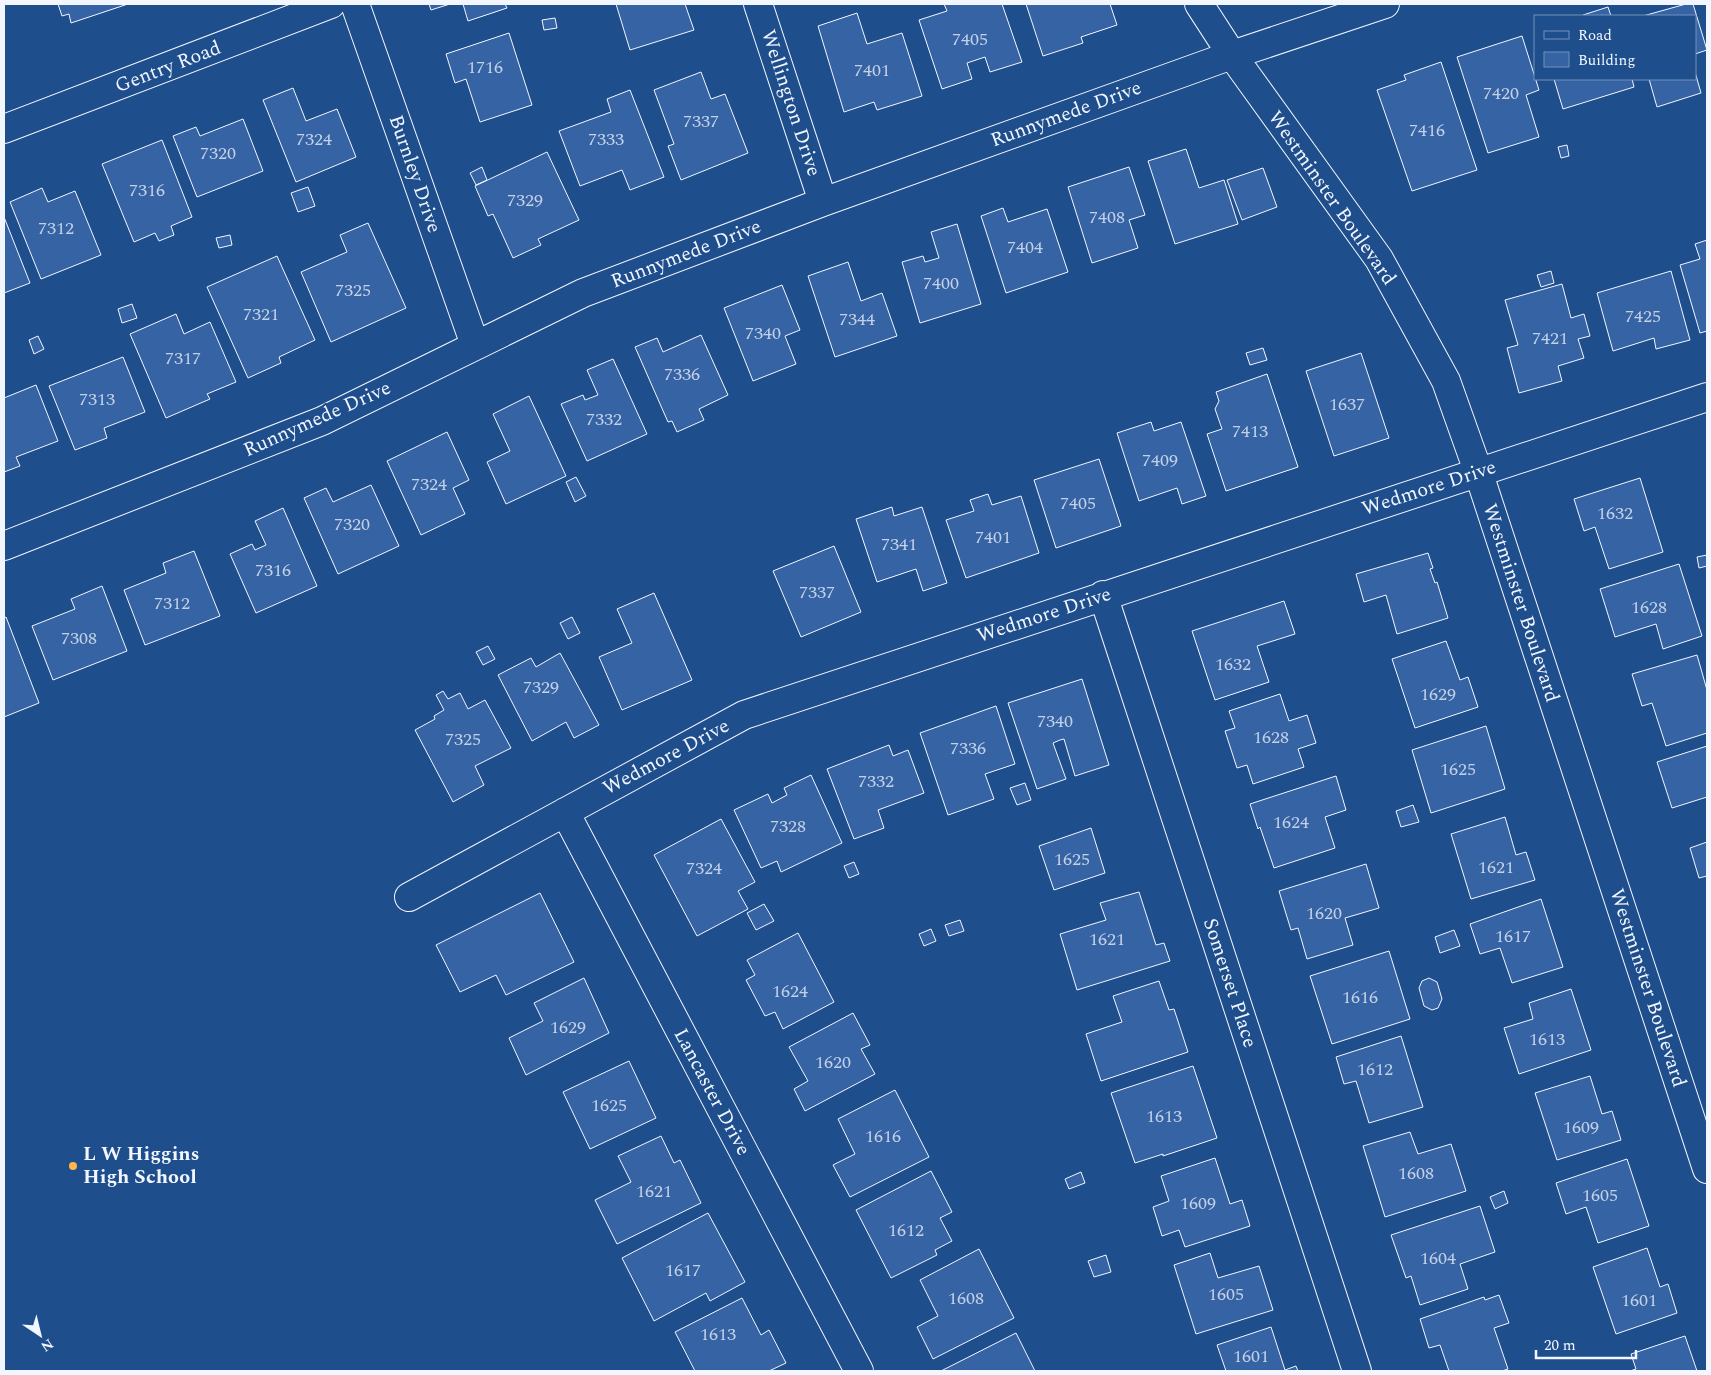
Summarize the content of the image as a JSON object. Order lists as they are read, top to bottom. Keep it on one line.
{"streets":{"street":["Gentry Road","Wellington Drive","Runnymede Drive","Burnley Drive","Westminster Boulevard","Wedmore Drive","Somerset Place","Lancaster Drive"]},"crossings":[["Wellington Drive","Runnymede Drive"],["Runnymede Drive","Burnley Drive"],["Runnymede Drive","Westminster Boulevard"],["Westminster Boulevard","Wedmore Drive"],["Wedmore Drive","Somerset Place"],["Wedmore Drive","Lancaster Drive"]],"places":["L W Higgins High School"],"house_numbers":["7405","1716","7401","7420","7337","7416","7324","7333","7320","7316","7329","7408","7312","7404","7400","7325","7321","7425","7344","7340","7421","7317","7336","7313","1637","7332","7413","7409","7324","7405","1632","7320","7401","7341","7316","7337","7312","1628","7308","1632","7329","1629","7340","1628","7325","7336","1625","7332","1624","7328","1625","1621","7324","1620","1617","1621","1624","1616","1629","1613","1620","1612","1625","1613","1609","1616","1608","1621","1605","1609","1612","1604","1617","1605","1608","1601","1613","1601"],"legend":["Road","Building"],"scale_bar":"20 m","north":"bottom right"}
